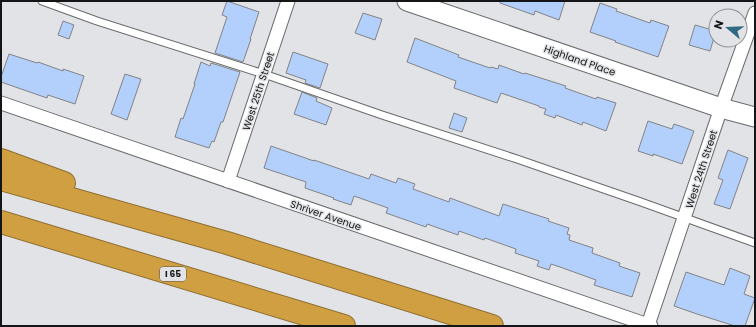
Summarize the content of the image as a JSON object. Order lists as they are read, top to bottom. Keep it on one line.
{"streets":{"highway":["I 65"],"street":["Highland Place","West 25th Street","West 24th Street","Shriver Avenue"]},"crossings":[["Highland Place","West 24th Street"],["West 25th Street","Shriver Avenue"],["West 24th Street","Shriver Avenue"]],"north":"left"}
